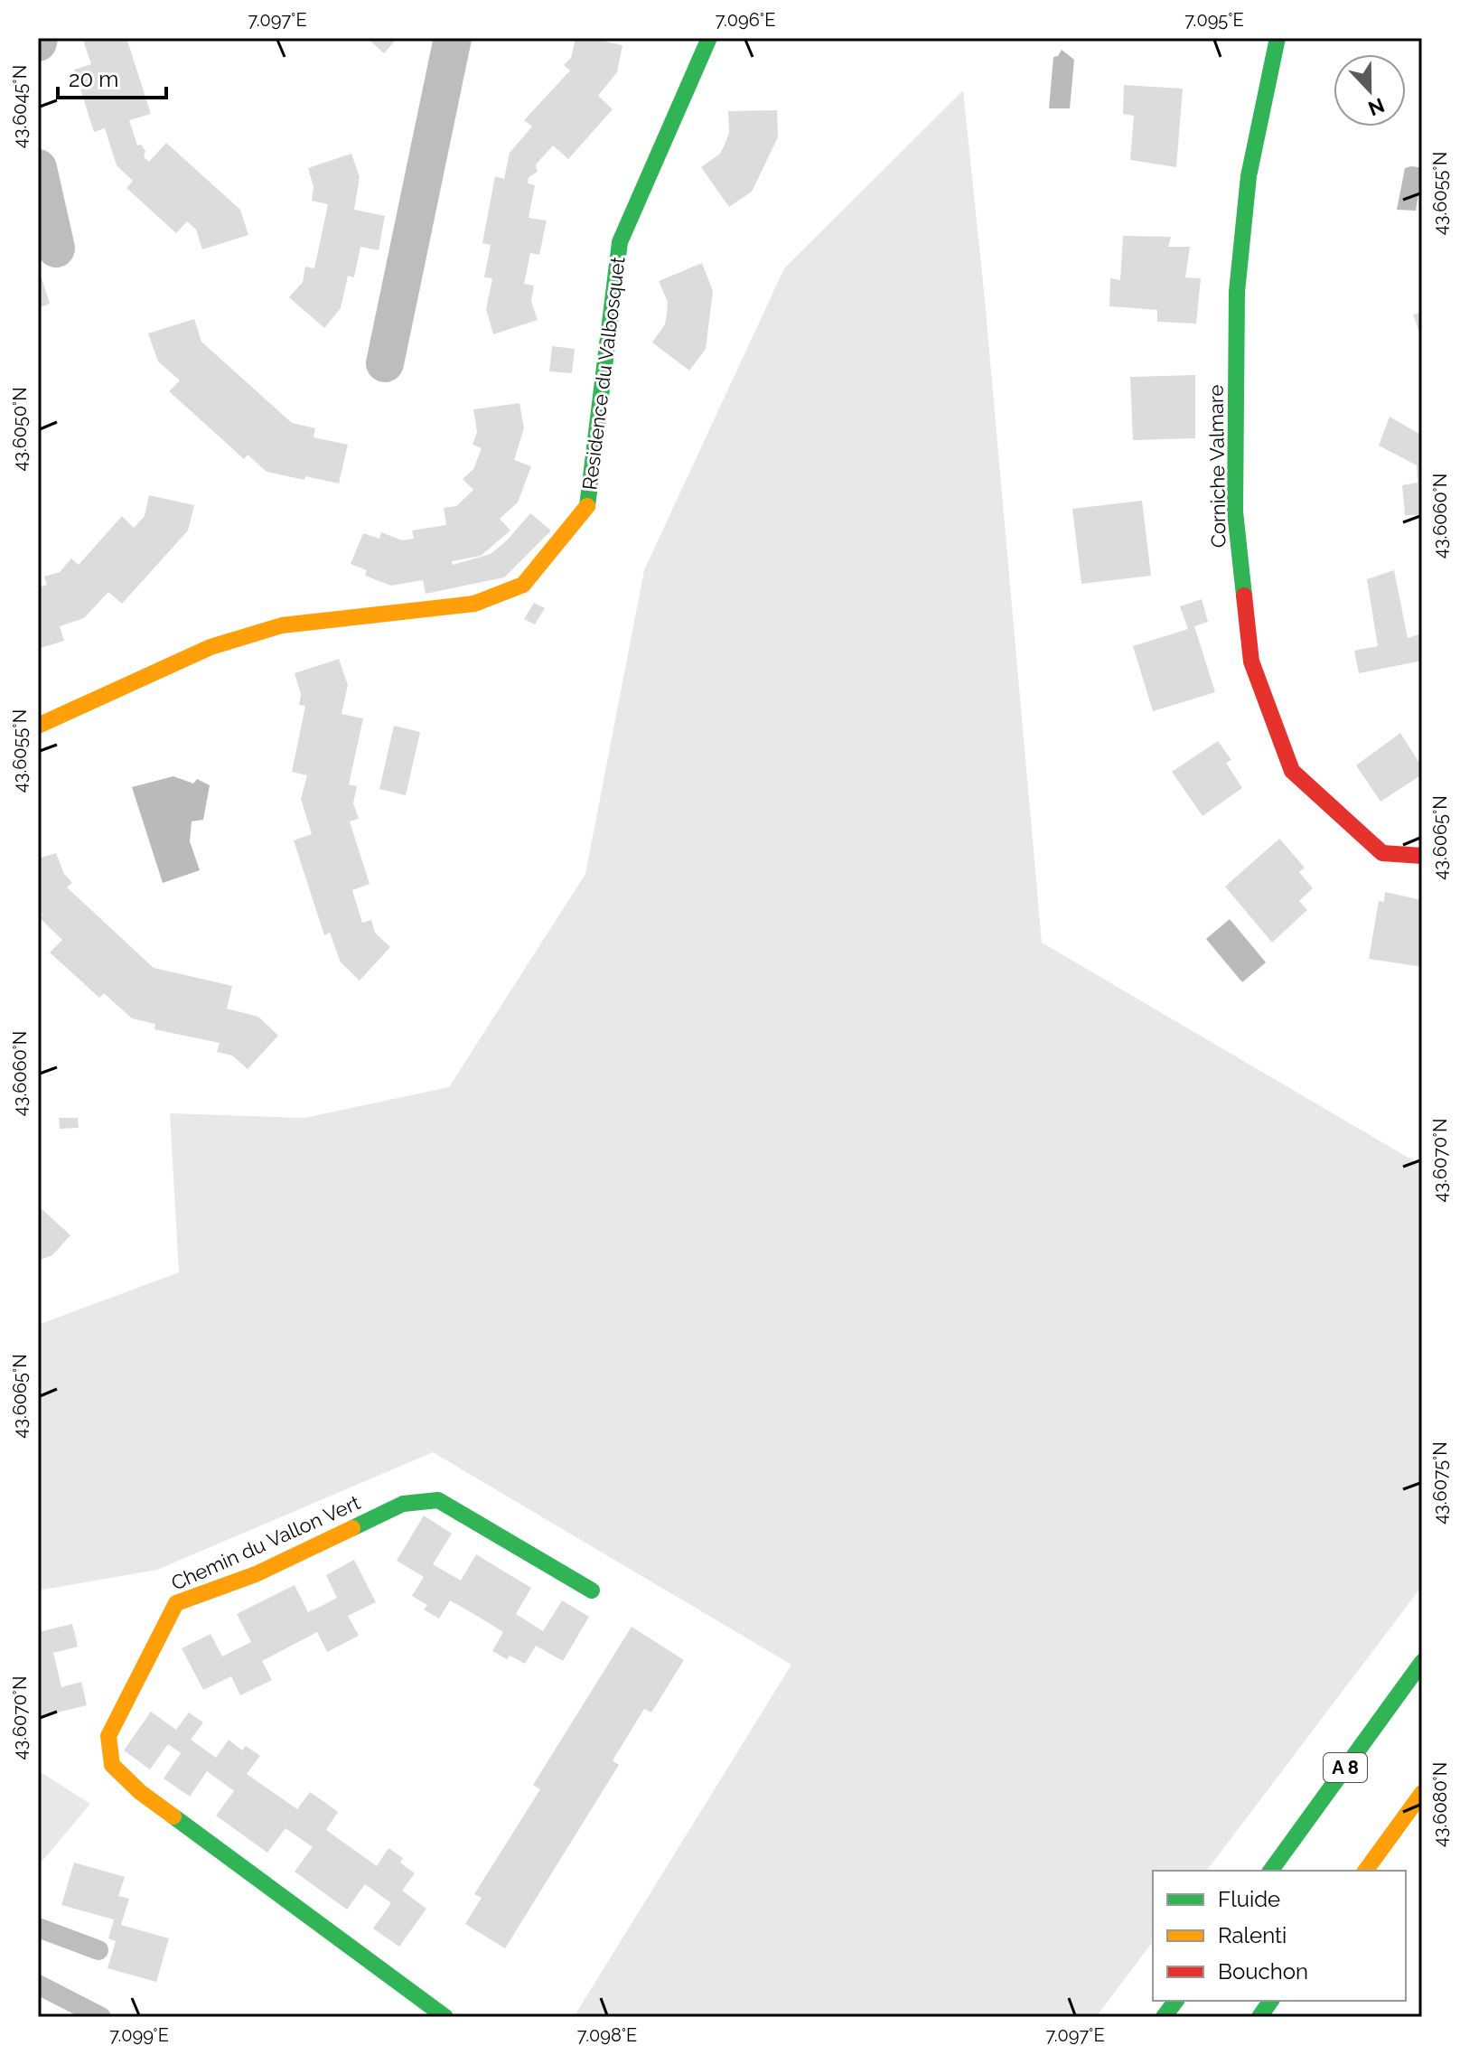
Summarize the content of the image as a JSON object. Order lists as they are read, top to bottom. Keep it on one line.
{"streets":{"main road":["Residence du Valbosquet","Corniche Valmare","Chemin du Vallon Vert","A 8"]},"legend":["Fluide","Ralenti","Bouchon"],"scale_bar":"20 m","north":"bottom","coordinates":["7.097°E","7.096°E","7.095°E","43.6045°N","43.6055°N","43.6050°N","43.6060°N","43.6065°N","43.6070°N","43.6075°N","43.6080°N","7.099°E","7.098°E"]}
